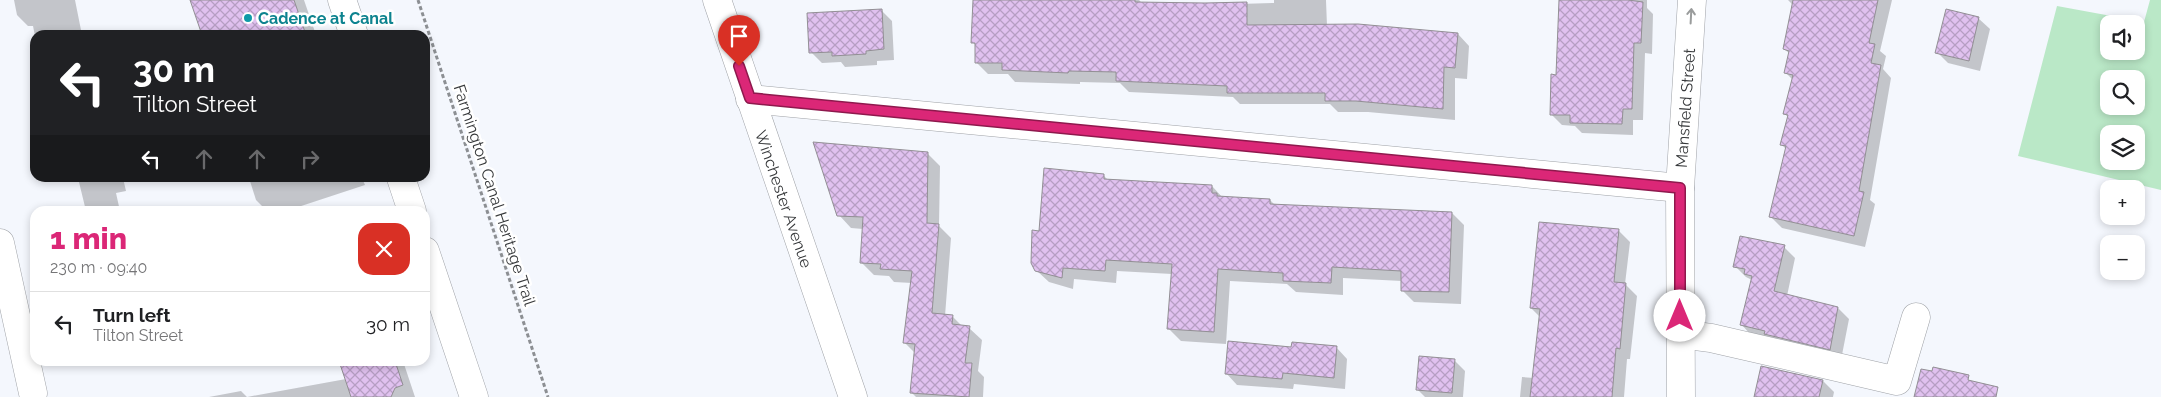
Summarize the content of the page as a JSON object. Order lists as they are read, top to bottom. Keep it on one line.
{"streets":{"street":["Mansfield Street","Winchester Avenue"],"path":["Farmington Canal Heritage Trail"]},"one_way":["Mansfield Street"],"places":["Cadence at Canal"],"page":{"map_buttons":["+","−"],"turn":["30 m","Tilton Street"],"heading":["1 min","230 m · 09:40"],"list":[{"name":"Turn left","note":"Tilton Street","value":"30 m"}]}}
